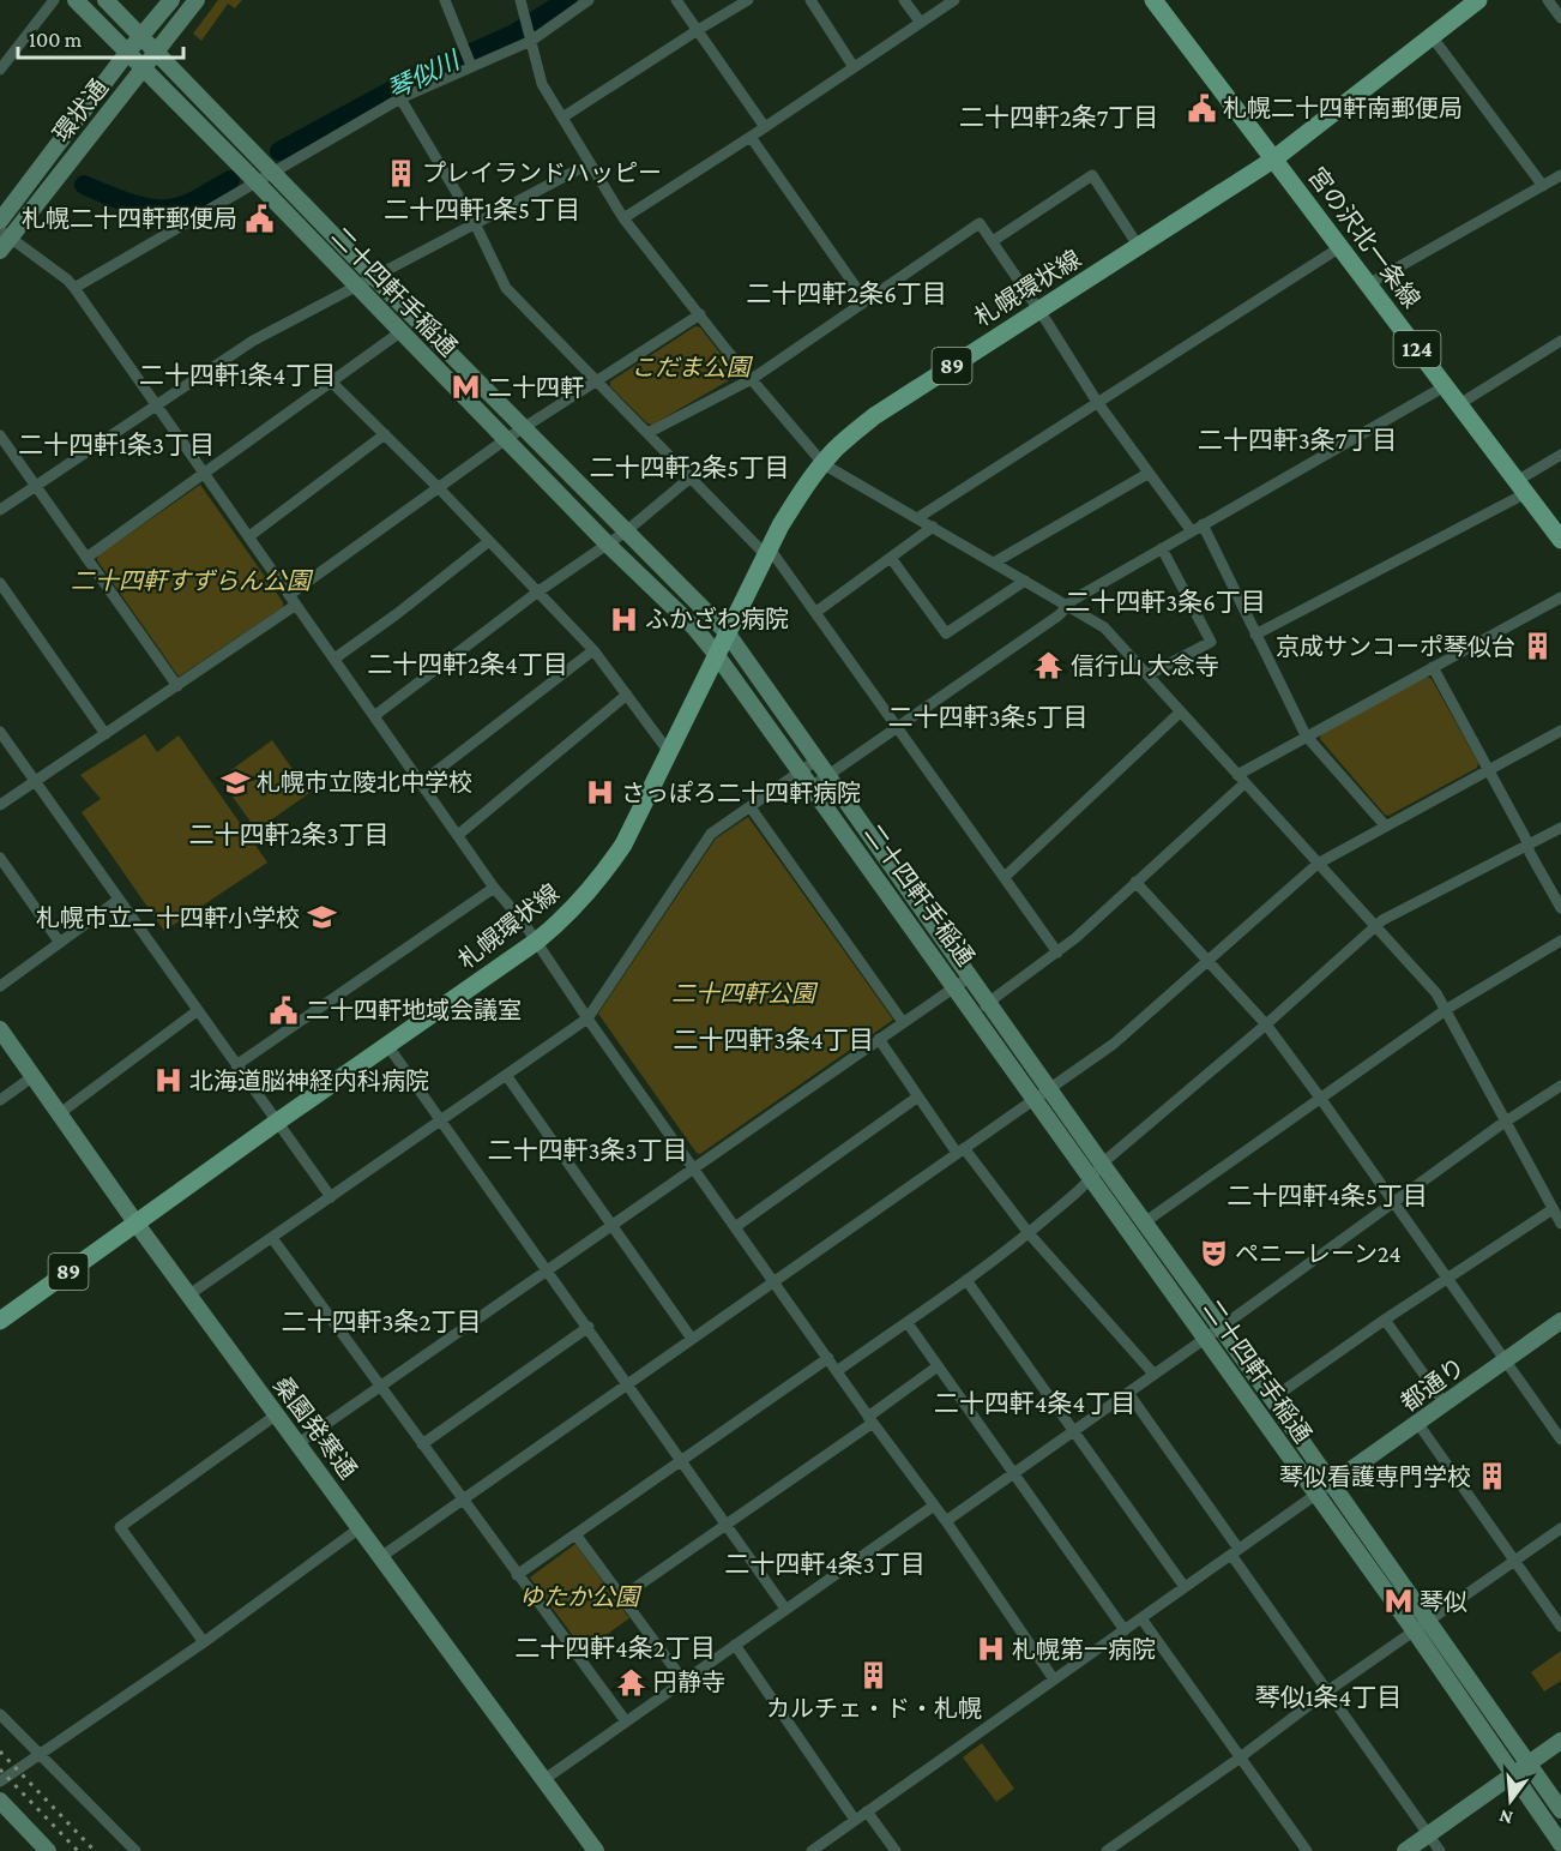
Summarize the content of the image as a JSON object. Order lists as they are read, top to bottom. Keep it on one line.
{"streets":{"main road":["宮の沢北一条線","札幌環状線","124","89"],"street":["環状通","二十四軒手稲通","都通り","桑園発寒通"]},"crossings":[["環状通","二十四軒手稲通"],["宮の沢北一条線","札幌環状線"],["札幌環状線","二十四軒手稲通"],["札幌環状線","桑園発寒通"],["二十四軒手稲通","都通り"]],"districts":["二十四軒2条7丁目","二十四軒1条5丁目","二十四軒2条6丁目","二十四軒1条4丁目","二十四軒3条7丁目","二十四軒1条3丁目","二十四軒2条5丁目","二十四軒3条6丁目","二十四軒2条4丁目","二十四軒3条5丁目","二十四軒2条3丁目","二十四軒3条4丁目","二十四軒3条3丁目","二十四軒4条5丁目","二十四軒3条2丁目","二十四軒4条4丁目","二十四軒4条3丁目","二十四軒4条2丁目","琴似1条4丁目"],"water":["琴似川"],"parks":["こだま公園","二十四軒すずらん公園","二十四軒公園","ゆたか公園"],"places":{"public building":["札幌二十四軒南郵便局","札幌二十四軒郵便局","二十四軒地域会議室"],"building":["プレイランドハッピー","京成サンコーポ琴似台","琴似看護専門学校","カルチェ・ド・札幌"],"metro station":["二十四軒","琴似"],"hospital":["ふかざわ病院","さっぽろ二十四軒病院","北海道脳神経内科病院","札幌第一病院"],"temple":["信行山 大念寺","円静寺"],"school or university":["札幌市立陵北中学校","札幌市立二十四軒小学校"],"theatre":["ペニーレーン24"]},"scale_bar":"100 m","north":"bottom"}
